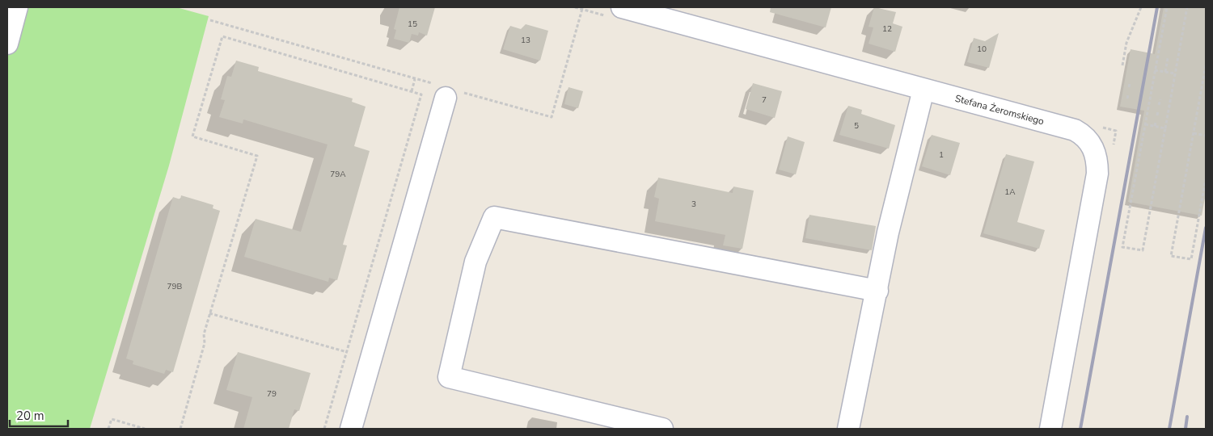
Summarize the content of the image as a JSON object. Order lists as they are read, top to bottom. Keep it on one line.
{"streets":{"street":["Stefana Żeromskiego"]},"house_numbers":["15","12","13","10","7","5","1","79A","1A","3","79B","79"],"scale_bar":"20 m"}
